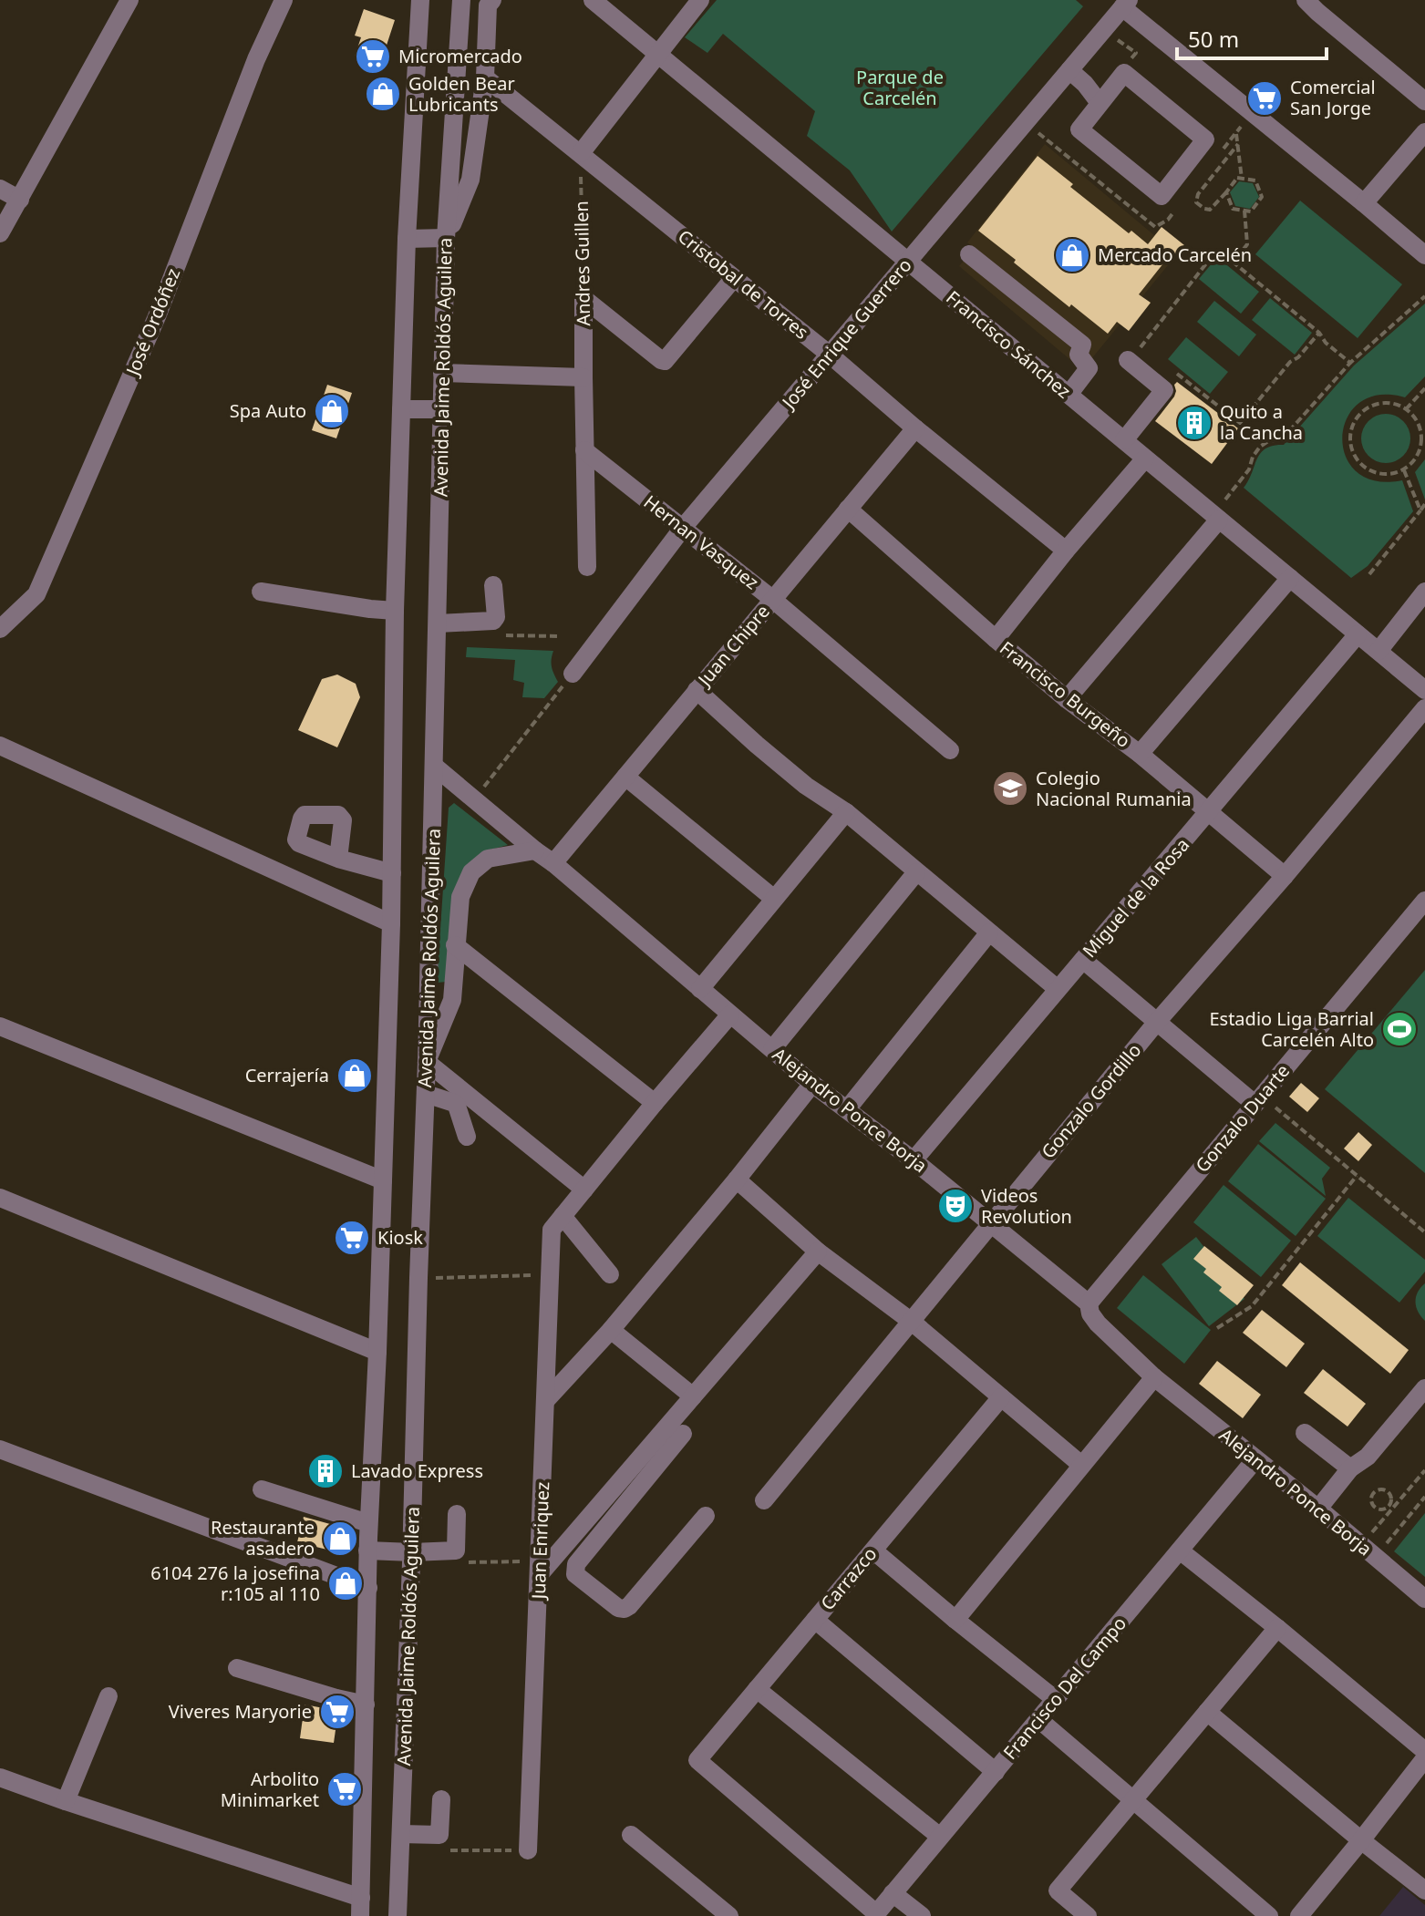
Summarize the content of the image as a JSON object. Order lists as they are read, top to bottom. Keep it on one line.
{"streets":{"street":["Andres Guillen","Cristobal de Torres","José Ordóñez","José Enrique Guerrero","Francisco Sánchez","Avenida Jaime Roldós Aguilera","Hernan Vasquez","Juan Chipre","Francisco Burgeño","Miguel de la Rosa","Gonzalo Gordillo","Alejandro Ponce Borja","Gonzalo Duarte","Juan Enriquez","Carrazco","Francisco Del Campo"]},"crossings":[["Andres Guillen","Cristobal de Torres"],["Andres Guillen","Hernan Vasquez"],["Cristobal de Torres","José Enrique Guerrero"],["Cristobal de Torres","Juan Chipre"],["José Enrique Guerrero","Francisco Sánchez"],["José Enrique Guerrero","Hernan Vasquez"],["Francisco Sánchez","Miguel de la Rosa"],["Avenida Jaime Roldós Aguilera","Alejandro Ponce Borja"],["Hernan Vasquez","Juan Chipre"],["Juan Chipre","Francisco Burgeño"],["Juan Chipre","Alejandro Ponce Borja"],["Francisco Burgeño","Miguel de la Rosa"],["Francisco Burgeño","Gonzalo Gordillo"],["Miguel de la Rosa","Alejandro Ponce Borja"],["Gonzalo Gordillo","Alejandro Ponce Borja"],["Alejandro Ponce Borja","Gonzalo Duarte"],["Alejandro Ponce Borja","Francisco Del Campo"],["Carrazco","Francisco Del Campo"]],"parks":["Parque de Carcelén"],"places":{"supermarket":["Micromercado","Comercial San Jorge","Kiosk","Viveres Maryorie","Arbolito Minimarket"],"shop":["Golden Bear Lubricants","Mercado Carcelén","Spa Auto","Cerrajería","Restaurante asadero","6104 276 la josefina r:105 al 110"],"building":["Quito a la Cancha","Lavado Express"],"school or university":["Colegio Nacional Rumania"],"sports":["Estadio Liga Barrial Carcelén Alto"],"theatre":["Videos Revolution"]},"scale_bar":"50 m"}
